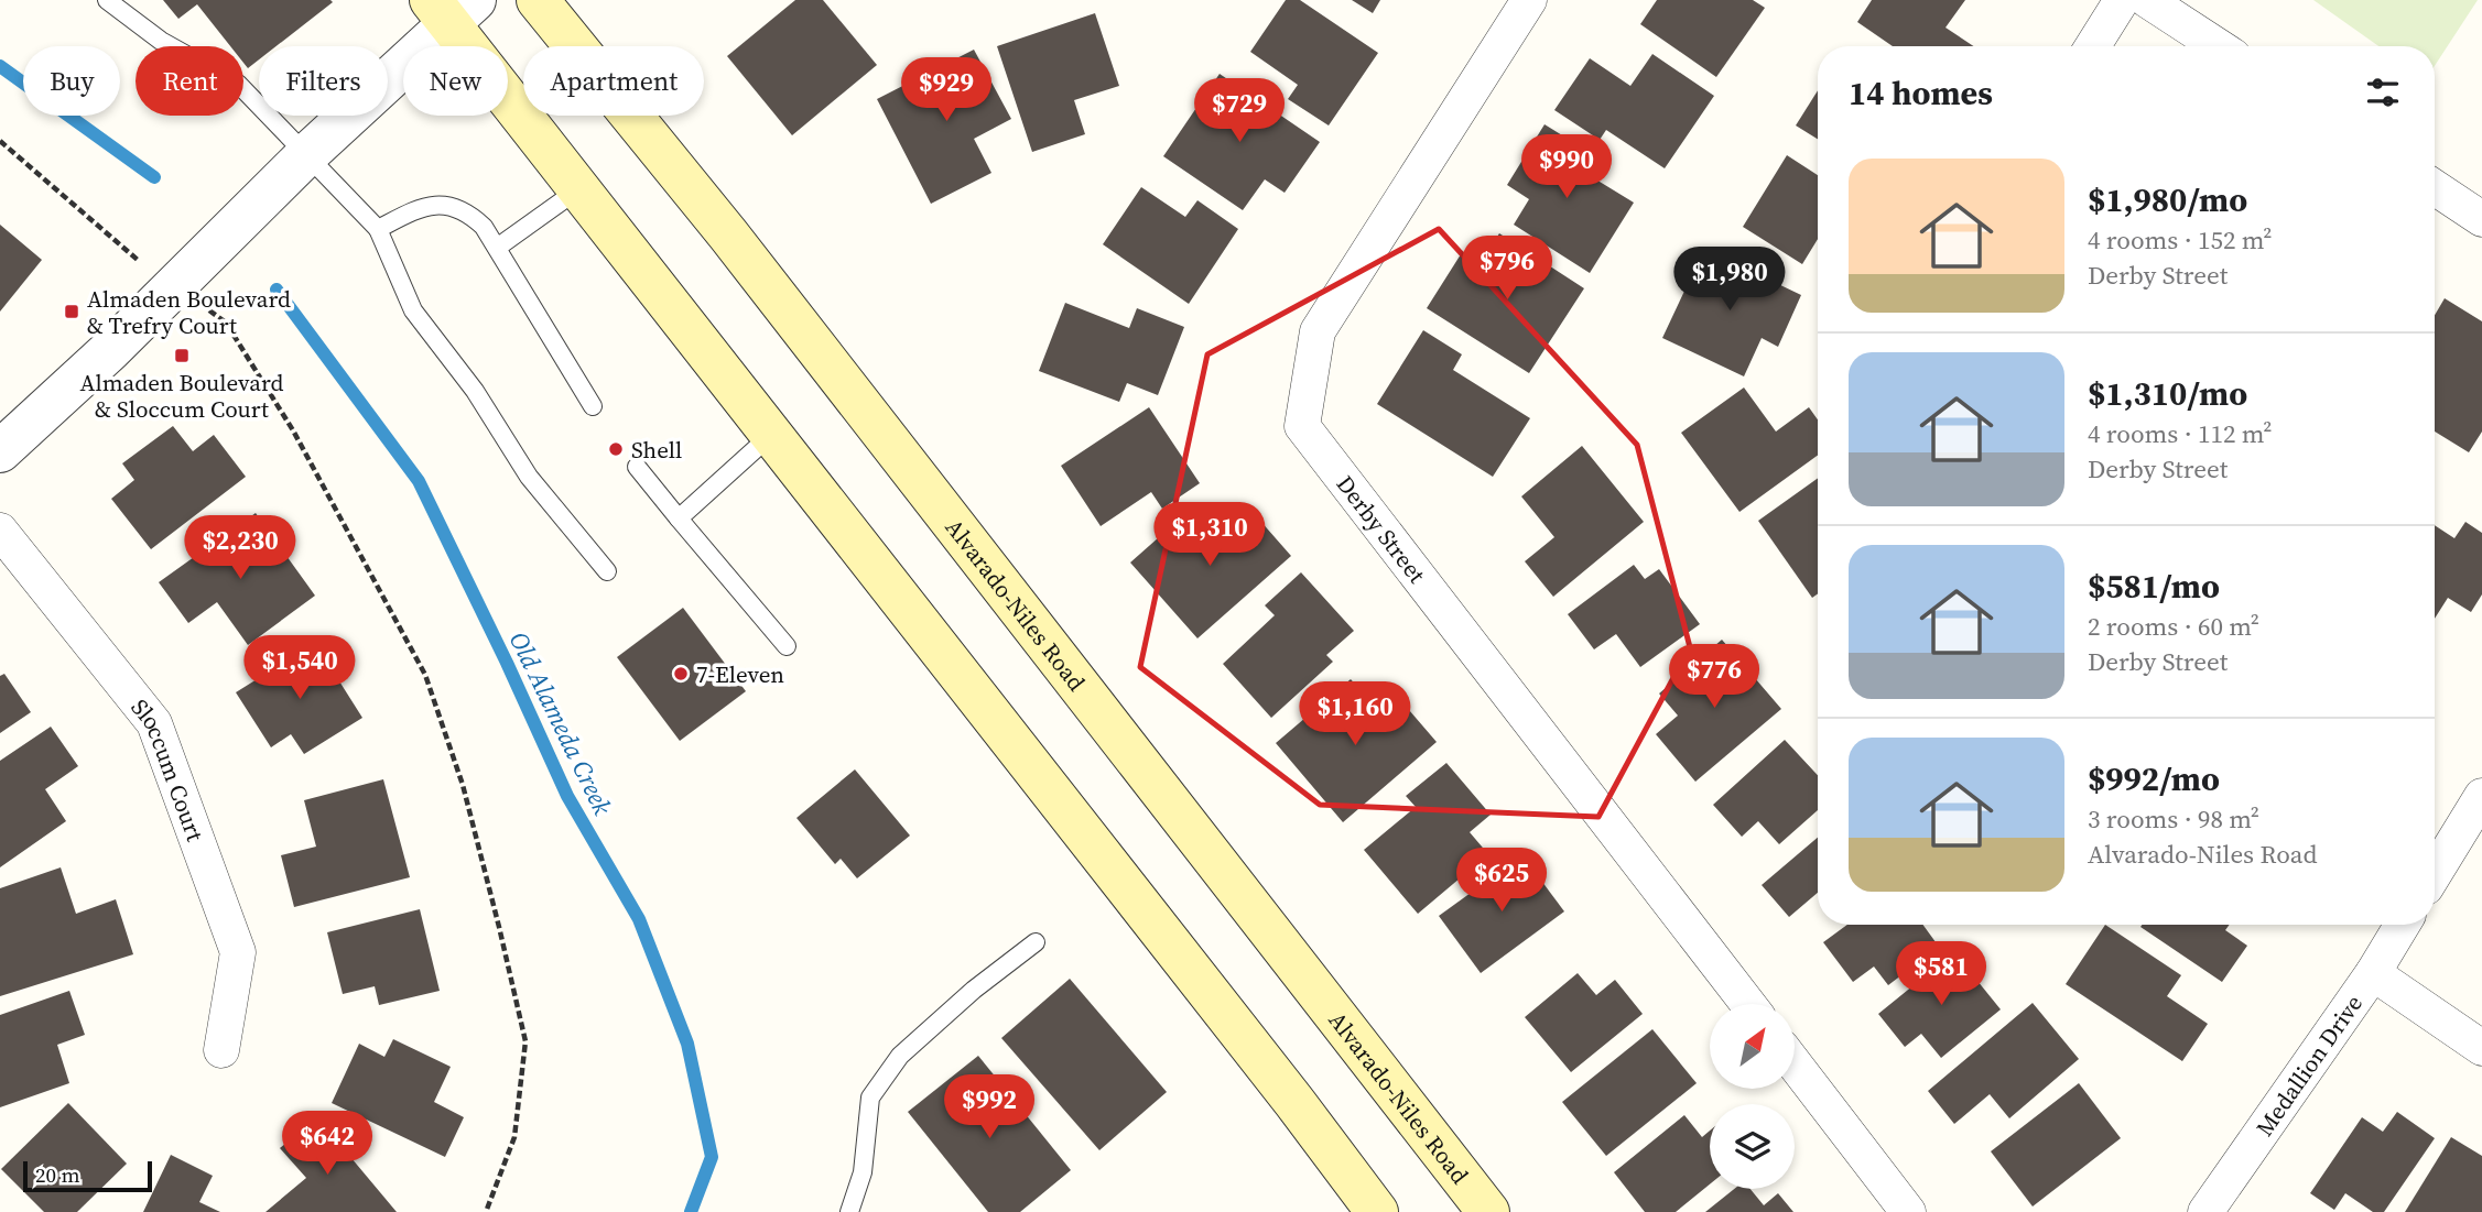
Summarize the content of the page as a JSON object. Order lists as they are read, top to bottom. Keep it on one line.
{"streets":{"main road":["Alvarado-Niles Road"],"street":["Derby Street","Sloccum Court","Medallion Drive"]},"water":["Old Alameda Creek"],"places":{"transit":["Almaden Boulevard & Trefry Court","Almaden Boulevard & Sloccum Court"],"other":["Shell","7-Eleven"]},"scale_bar":"20 m","north":"top right","page":{"chip":["Buy","Rent","Filters","New","Apartment"],"heading":"14 homes","price":["$929","$729","$990","$796","$1,980","$1,310","$2,230","$1,540","$776","$1,160","$625","$581","$992","$642"],"list":[{"name":"$1,980/mo","note":"4 rooms · 152 m² · Derby Street"},{"name":"$1,310/mo","note":"4 rooms · 112 m² · Derby Street"},{"name":"$581/mo","note":"2 rooms · 60 m² · Derby Street"},{"name":"$992/mo","note":"3 rooms · 98 m² · Alvarado-Niles Road"}],"scale":"20 m"}}
